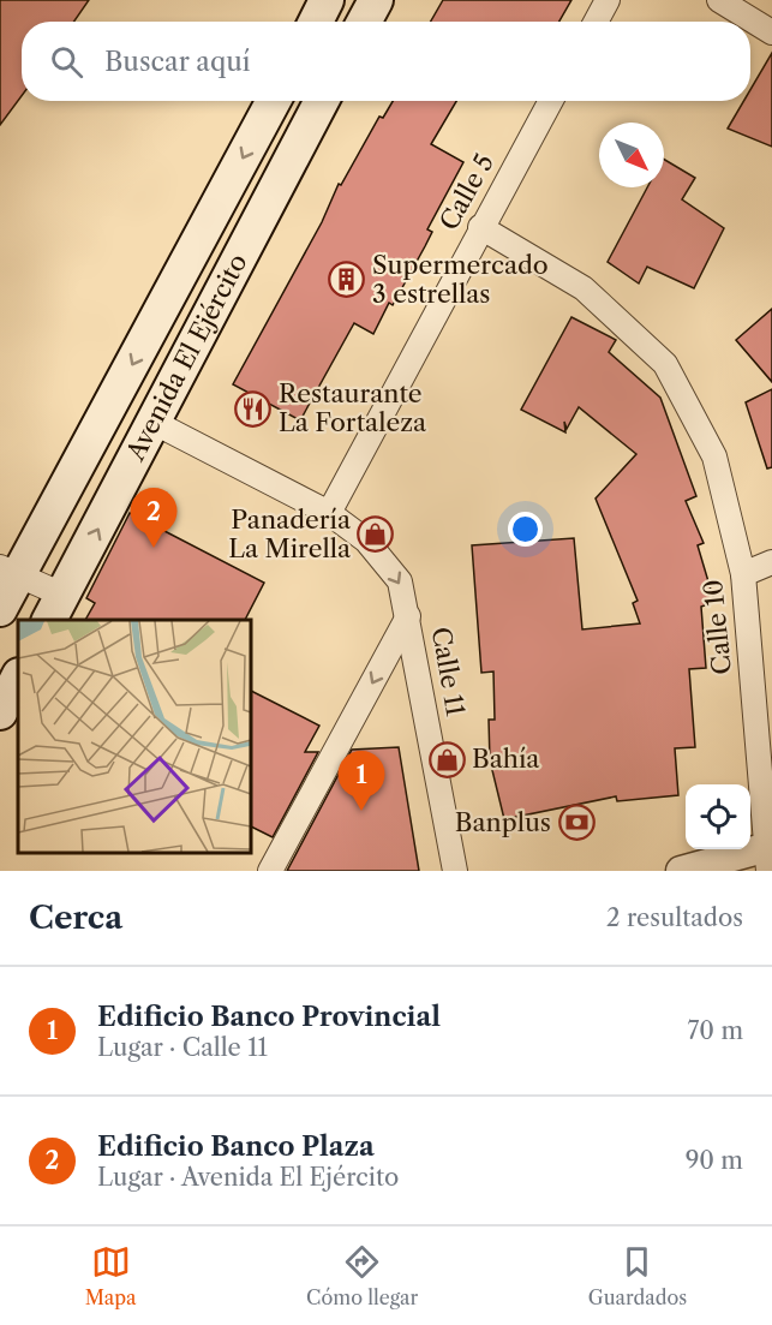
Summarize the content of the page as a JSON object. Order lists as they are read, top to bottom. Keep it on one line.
{"streets":{"main road":["Avenida El Ejército"],"street":["Calle 5","Calle 10","Calle 11"]},"crossings":[["Calle 5","Calle 10"],["Calle 5","Calle 11"],["Avenida El Ejército","Calle 11"]],"places":{"building":["Supermercado 3 estrellas"],"restaurant":["Restaurante La Fortaleza"],"shop":["Panadería La Mirella","Bahía"],"bank":["Banplus"]},"north":"bottom right","page":{"search":"Buscar aquí","pins":["2","1"],"heading":["Cerca","2 resultados"],"list":[{"mark":"1","name":"Edificio Banco Provincial","note":"Lugar · Calle 11","value":"70 m"},{"mark":"2","name":"Edificio Banco Plaza","note":"Lugar · Avenida El Ejército","value":"90 m"}],"nav":["Mapa","Cómo llegar","Guardados"]}}
